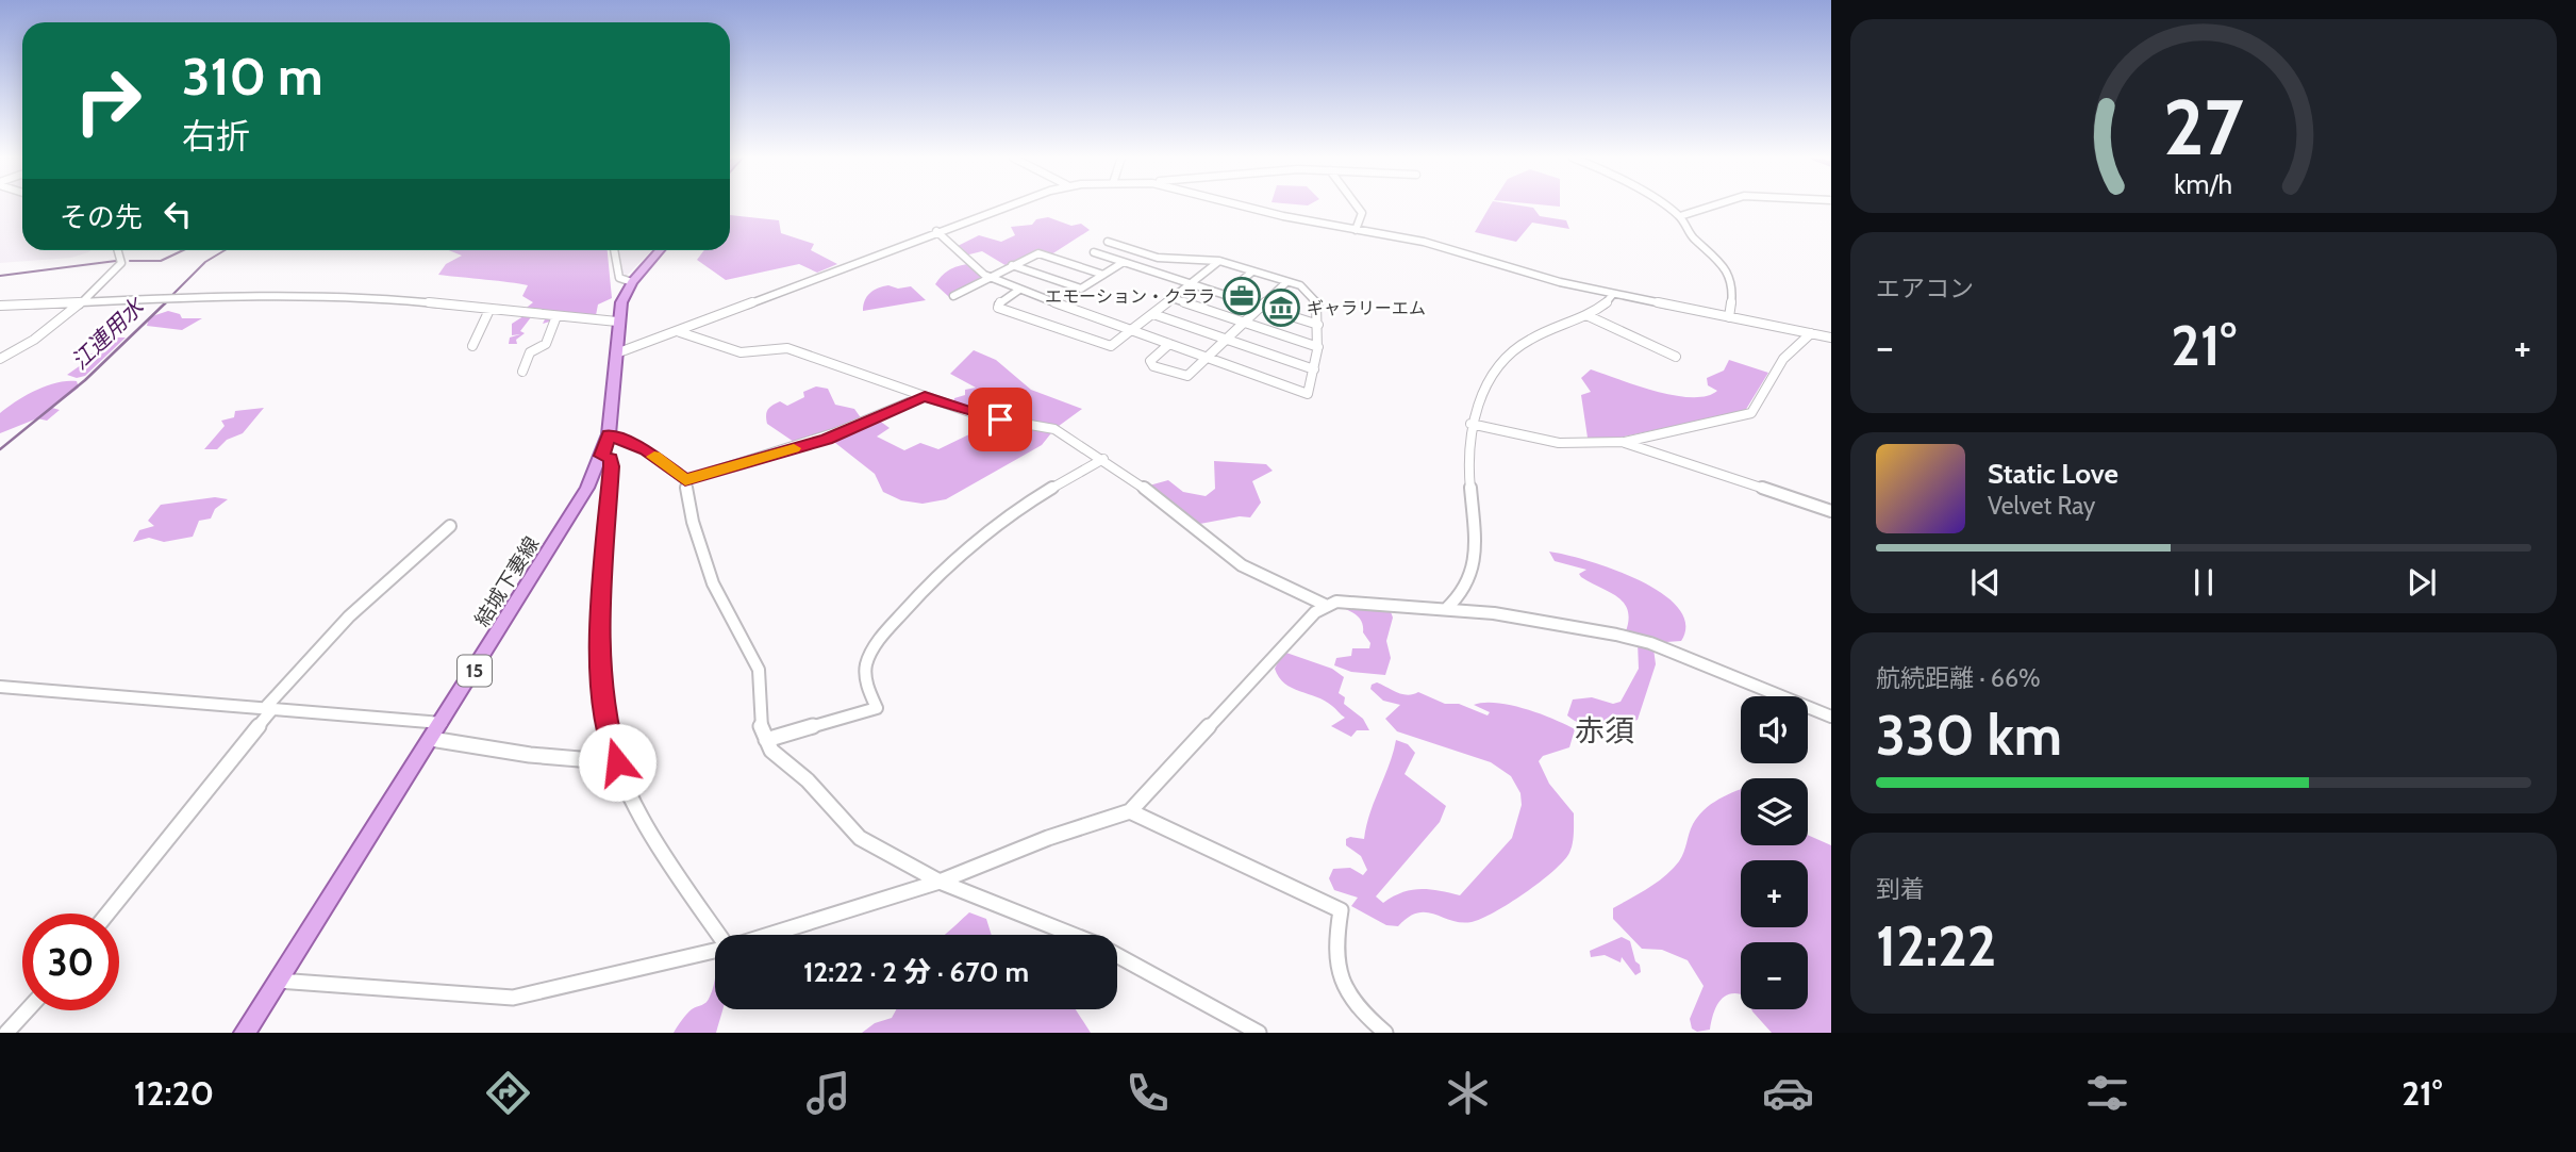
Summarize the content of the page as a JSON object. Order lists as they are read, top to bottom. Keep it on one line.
{"streets":{"main road":["結城下妻線","15"]},"districts":["赤須"],"water":["江連用水"],"places":{"office":["エモーション・クララ"],"museum":["ギャラリーエム"]},"page":{"turn":["310 m","右折"],"then":"その先","tile":["エアコン",["航続距離 · 66%","330 km"],["到着","12:22"]],"heat":["−","21°","+"],"song":["Static Love","Velvet Ray"],"map_buttons":["+","−"],"limit":"30","trip":"12:22 · 2 分 · 670 m","tabs":["12:20","21°"],"gauge":["27","km/h"]}}
